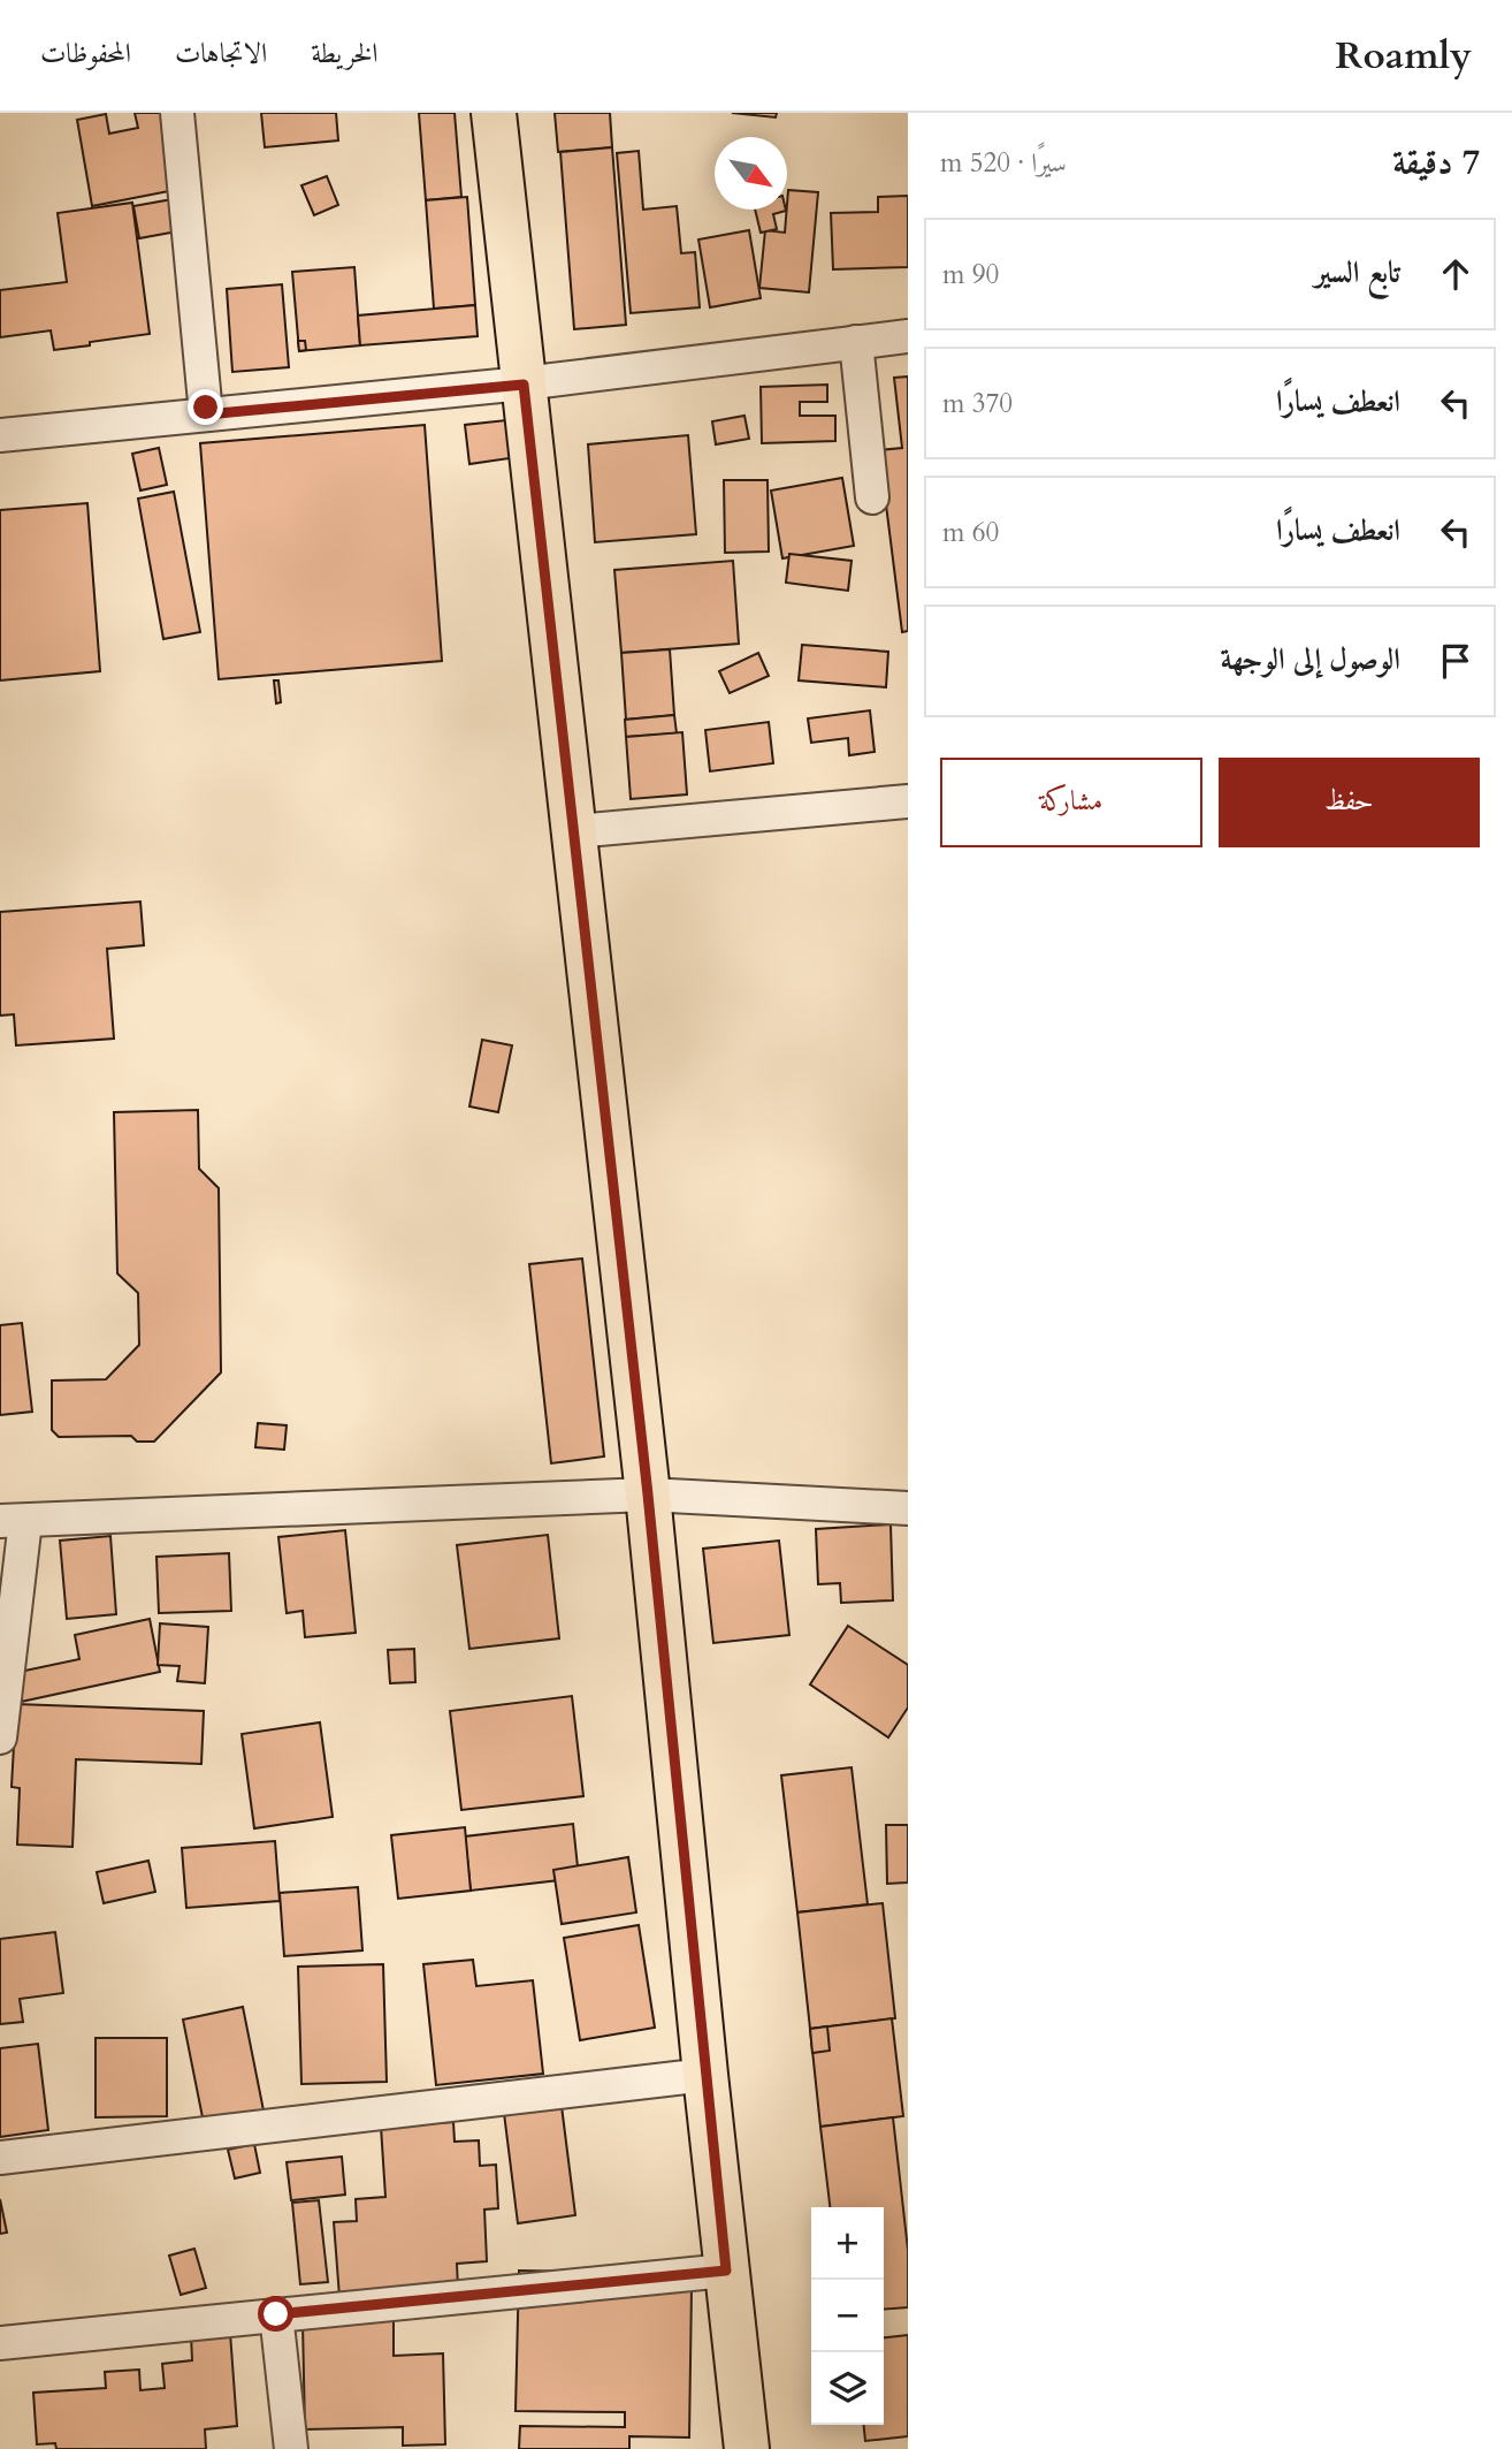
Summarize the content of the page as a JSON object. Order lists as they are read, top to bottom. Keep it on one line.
{"north":"bottom right","page":{"header":"Roamly","nav":["الخريطة","الاتجاهات","المحفوظات"],"heading":["7 دقيقة","سيرًا · 520 m"],"list":[["تابع السير","90 m"],["انعطف يسارًا","370 m"],["انعطف يسارًا","60 m"],"الوصول إلى الوجهة"],"buttons":["حفظ","مشاركة"],"map_buttons":["+","−"]}}
